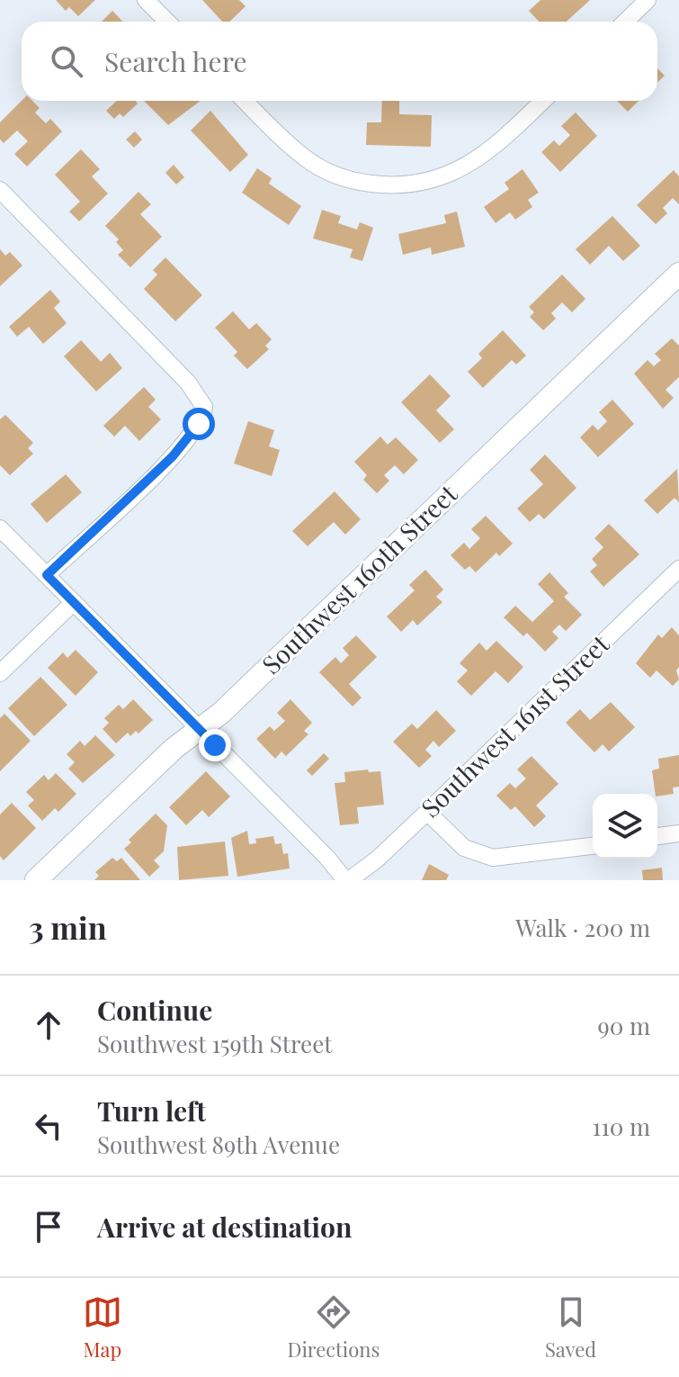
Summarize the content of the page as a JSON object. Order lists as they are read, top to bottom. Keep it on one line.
{"streets":{"street":["Southwest 160th Street","Southwest 161st Street"]},"page":{"search":"Search here","heading":["3 min","Walk · 200 m"],"list":[["Continue","Southwest 159th Street","90 m"],["Turn left","Southwest 89th Avenue","110 m"],"Arrive at destination"],"nav":["Map","Directions","Saved"]}}
